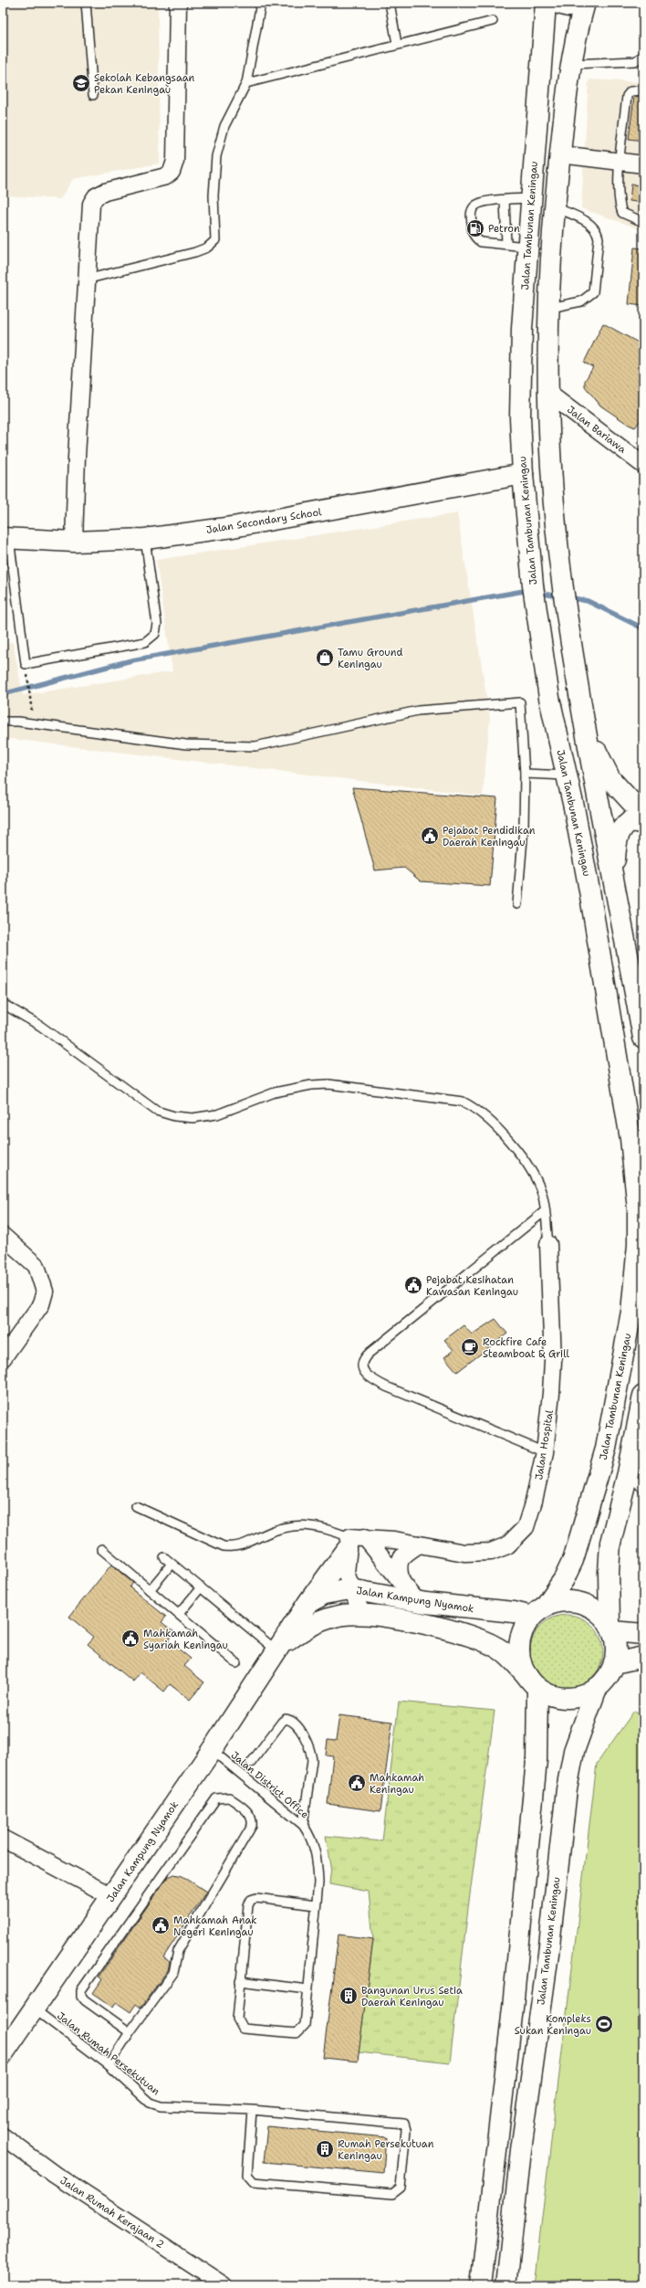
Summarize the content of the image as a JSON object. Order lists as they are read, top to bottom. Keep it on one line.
{"streets":{"main road":["Jalan Tambunan Keningau","Jalan Secondary School","Jalan Kampung Nyamok"],"street":["Jalan Bariawa","Jalan Hospital","Jalan Rumah Kerajaan 2"],"lane":["Jalan District Office","Jalan Rumah Persekutuan"]},"crossings":[["Jalan Tambunan Keningau","Jalan Secondary School"],["Jalan Tambunan Keningau","Jalan Kampung Nyamok"],["Jalan Kampung Nyamok","Jalan District Office"],["Jalan Kampung Nyamok","Jalan Rumah Persekutuan"]],"places":{"school or university":["Sekolah Kebangsaan Pekan Keningau"],"fuel station":["Petron"],"shop":["Tamu Ground Keningau"],"public building":["Pejabat Pendidikan Daerah Keningau","Pejabat Kesihatan Kawasan Keningau","Mahkamah Syariah Keningau","Mahkamah Keningau","Mahkamah Anak Negeri Keningau"],"cafe":["Rockfire Cafe Steamboat & Grill"],"building":["Bangunan Urus Setia Daerah Keningau","Rumah Persekutuan Keningau"],"sports":["Kompleks Sukan Keningau"]}}
